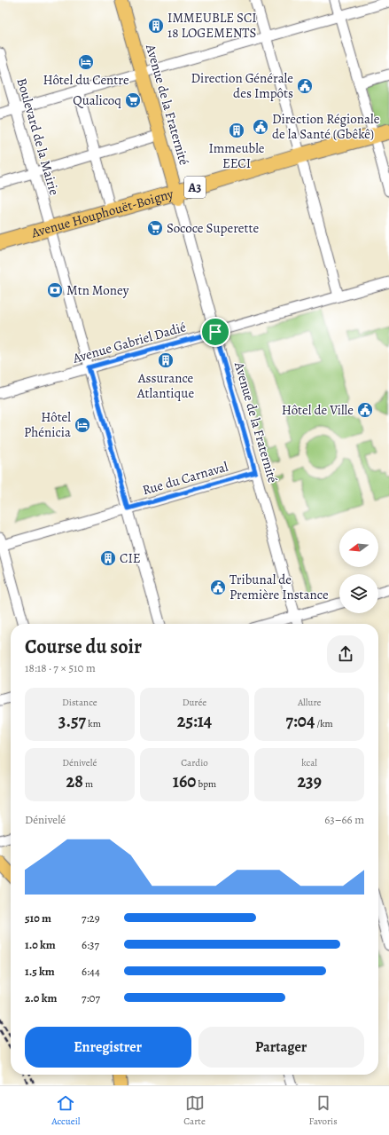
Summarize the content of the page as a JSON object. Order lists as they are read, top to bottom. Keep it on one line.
{"streets":{"highway":["A3","Avenue Houphouët-Boigny"],"main road":["Avenue de la Fraternité"],"street":["Boulevard de la Mairie","Avenue Gabriel Dadié","Rue du Carnaval"]},"crossings":[["Avenue de la Fraternité","Avenue Houphouët-Boigny"],["Avenue de la Fraternité","Avenue Gabriel Dadié"],["Avenue de la Fraternité","Rue du Carnaval"],["Boulevard de la Mairie","Avenue Houphouët-Boigny"],["Boulevard de la Mairie","Avenue Gabriel Dadié"],["Boulevard de la Mairie","Rue du Carnaval"]],"places":{"building":["IMMEUBLE SCI 18 LOGEMENTS","Immeuble EECI","Assurance Atlantique","CIE"],"hotel":["Hôtel du Centre","Hôtel Phénicia"],"public building":["Direction Générale des Impôts","Direction Régionale de la Santé (Gbêkê)","Hôtel de Ville","Tribunal de Première Instance"],"supermarket":["Qualicoq","Sococe Superette"],"bank":["Mtn Money"]},"north":"left","page":{"heading":["Course du soir","18:18 · 7 × 510 m"],"stats":[["Distance","3.57 km"],["Durée","25:14"],["Allure","7:04 /km"],["Dénivelé","28 m"],["Cardio","160 bpm"],["kcal","239"]],"chart":["Dénivelé","63–66 m"],"list":[{"name":"510 m","note":"7:29"},{"name":"1.0 km","note":"6:37"},{"name":"1.5 km","note":"6:44"},{"name":"2.0 km","note":"7:07"}],"buttons":["Enregistrer","Partager"],"tabs":["Accueil","Carte","Favoris"]}}
